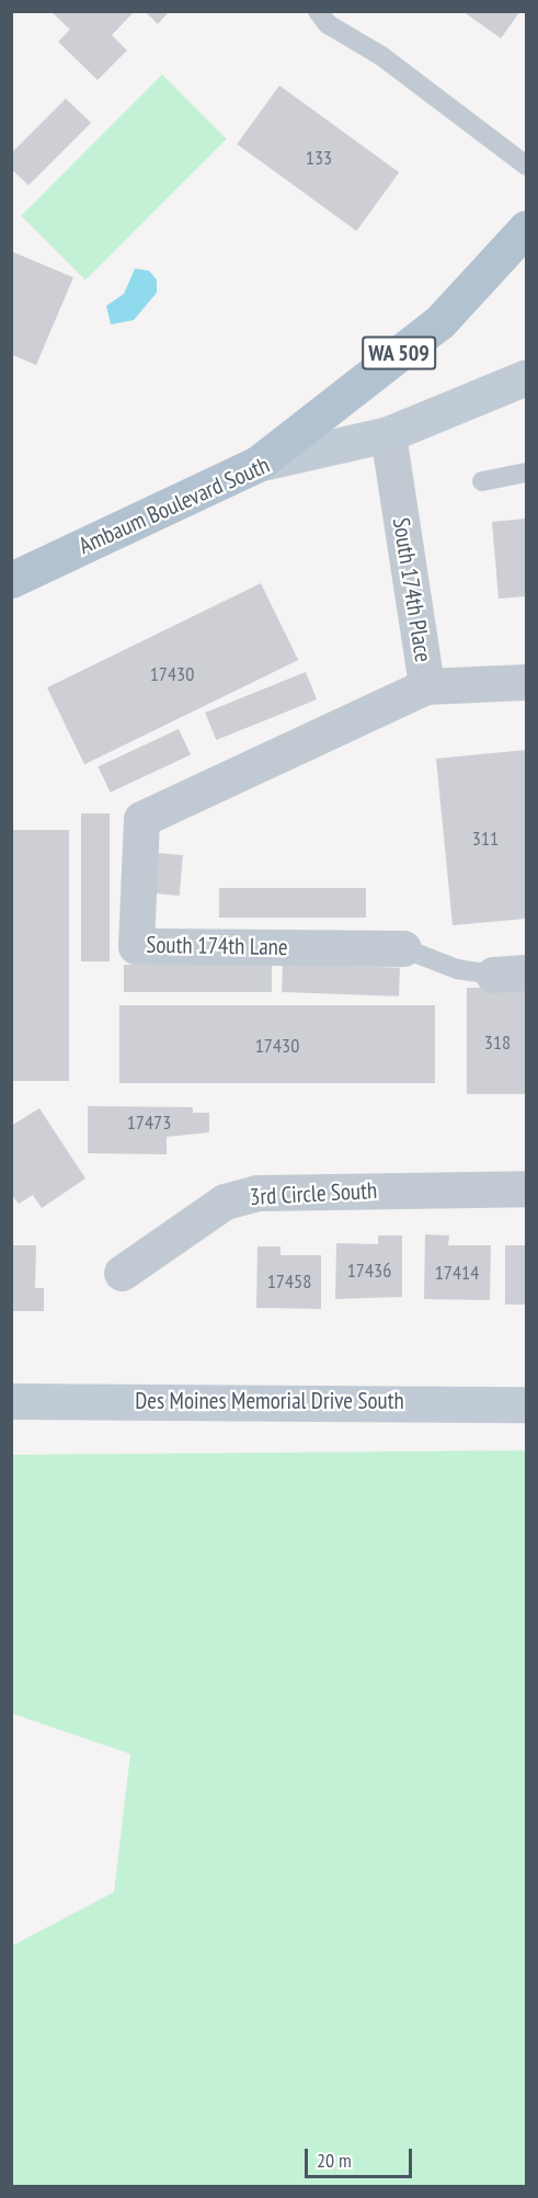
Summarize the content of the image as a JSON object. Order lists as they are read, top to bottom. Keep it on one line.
{"streets":{"main road":["WA 509","Ambaum Boulevard South","Des Moines Memorial Drive South"],"street":["South 174th Place","South 174th Lane","3rd Circle South"]},"crossings":[["WA 509","Ambaum Boulevard South"],["Ambaum Boulevard South","South 174th Place"],["South 174th Place","South 174th Lane"]],"house_numbers":["133","17430","311","318","17430","17473","17436","17414","17458"],"scale_bar":"20 m"}
